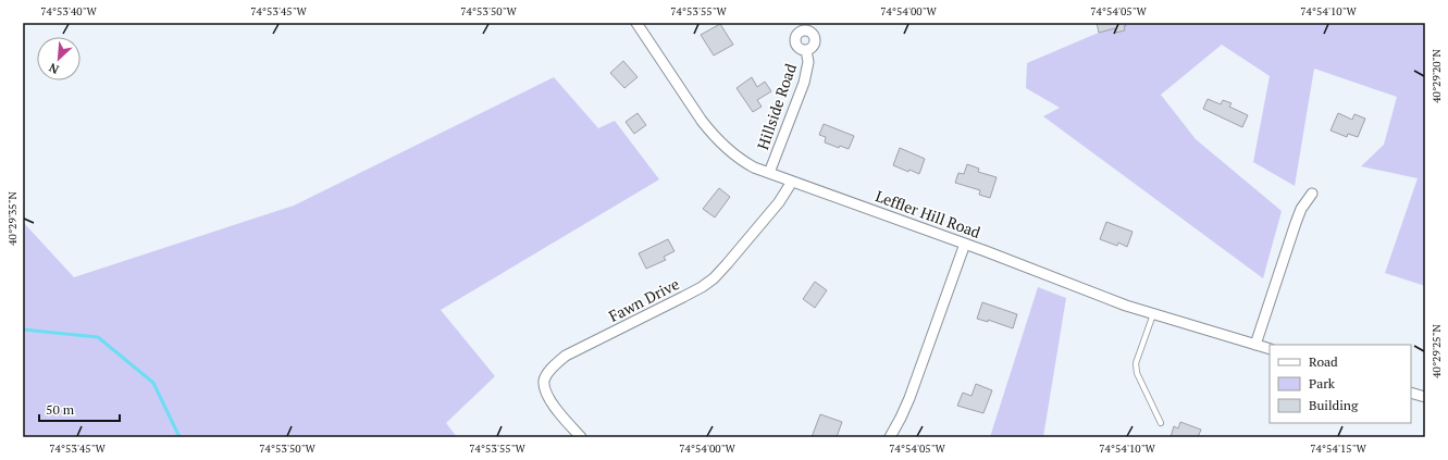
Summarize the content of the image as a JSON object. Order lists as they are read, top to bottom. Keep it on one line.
{"streets":{"street":["Hillside Road","Leffler Hill Road","Fawn Drive"]},"crossings":[["Hillside Road","Leffler Hill Road"],["Leffler Hill Road","Fawn Drive"]],"legend":["Road","Park","Building"],"scale_bar":"50 m","north":"bottom left","coordinates":["74°53'40\"W","74°53'45\"W","74°53'50\"W","74°53'55\"W","74°54'00\"W","74°54'05\"W","74°54'10\"W","40°29'20\"N","40°29'35\"N","40°29'25\"N","74°54'15\"W"]}
